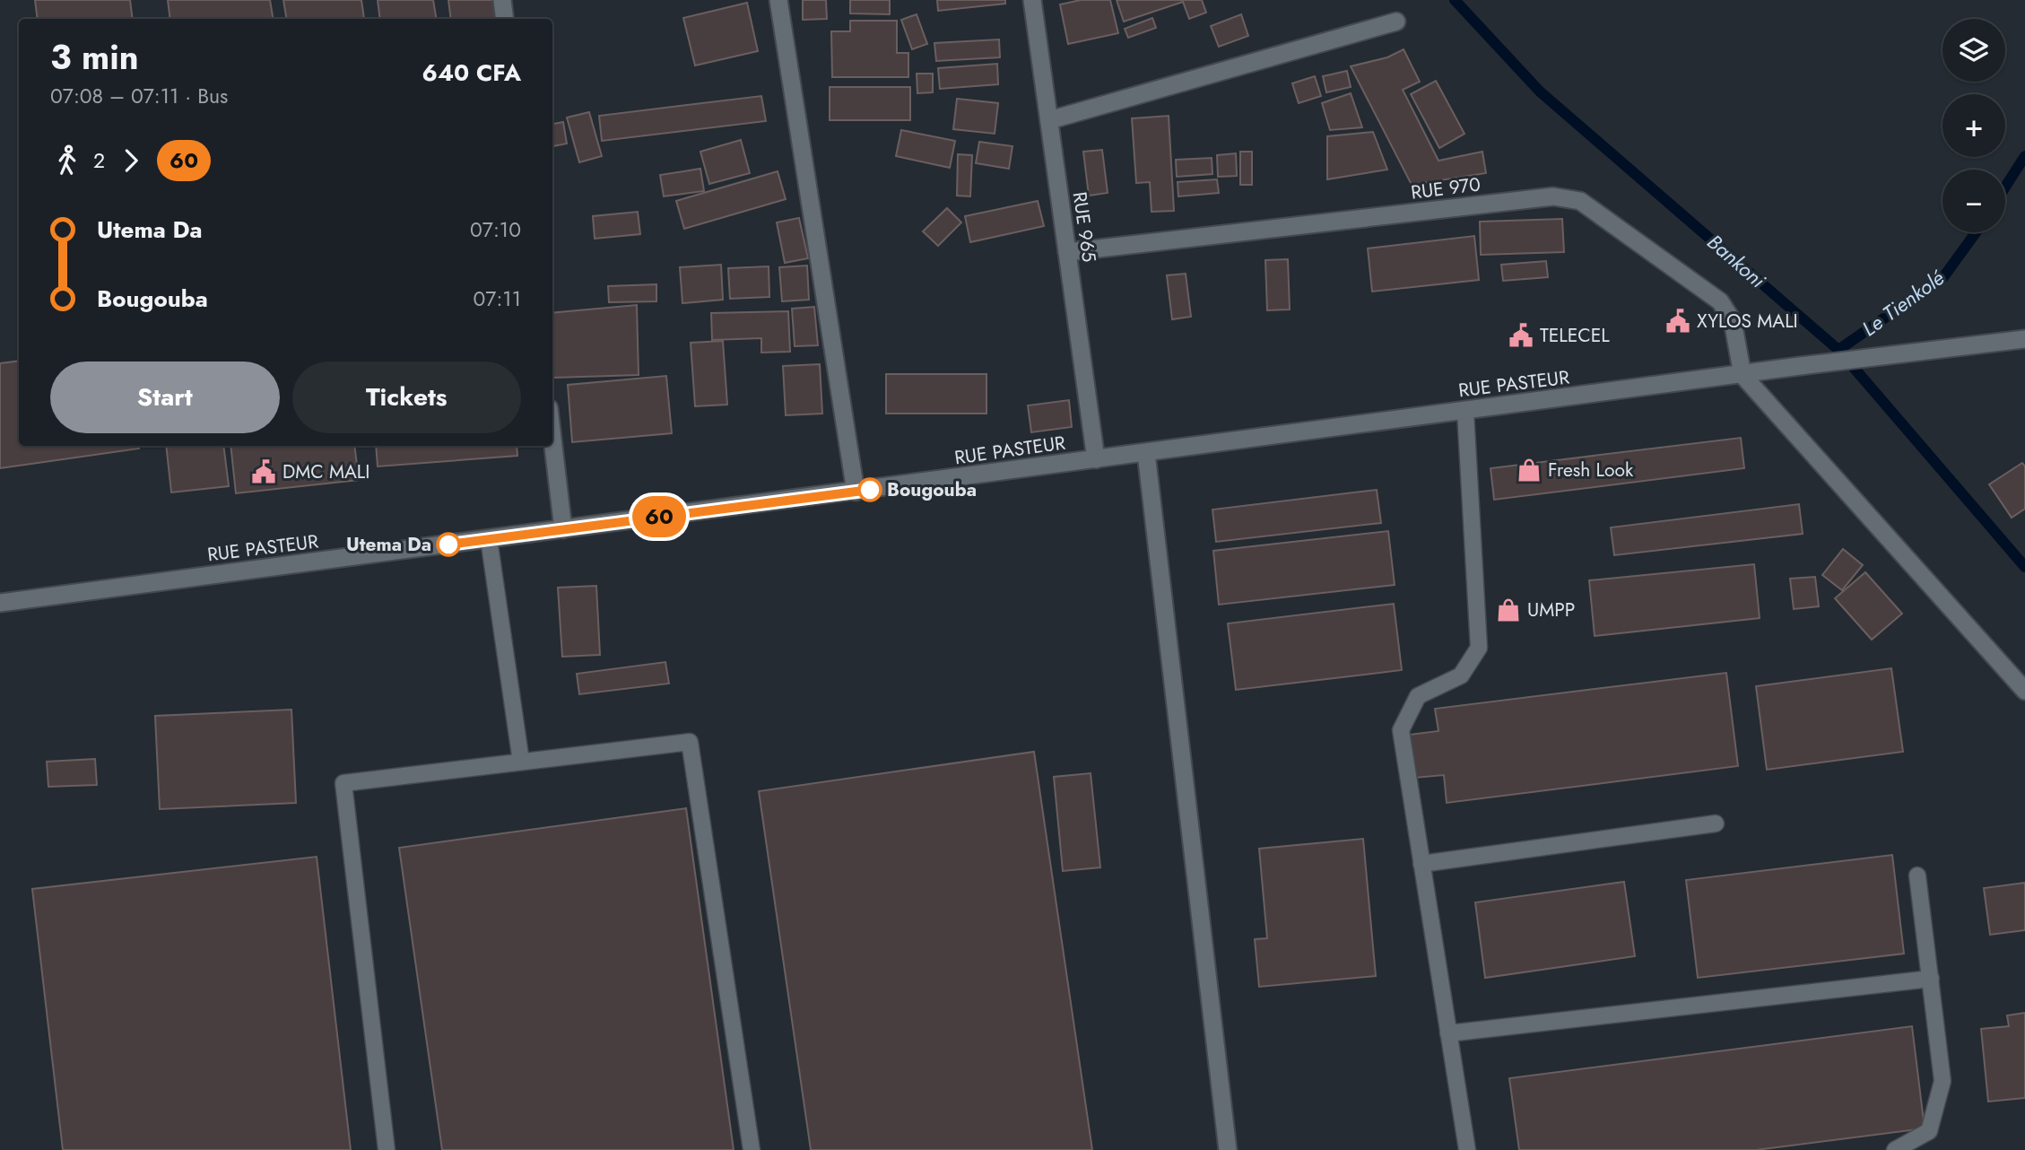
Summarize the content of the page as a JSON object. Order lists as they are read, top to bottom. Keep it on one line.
{"streets":{"street":["RUE 970","RUE 965","RUE PASTEUR"]},"crossings":[["RUE 970","RUE 965"],["RUE 970","RUE PASTEUR"],["RUE 965","RUE PASTEUR"]],"water":["Bankoni","Le Tienkolé"],"places":{"public building":["XYLOS MALI","TELECEL","DMC MALI"],"shop":["Fresh Look","UMPP"],"other":["Bougouba","Utema Da"]},"lines":["bus line 60"],"page":{"on_map":"60","map_buttons":["+","−"],"heading":["3 min","07:08 – 07:11 · Bus","640 CFA"],"legs":["2","60"],"list":[{"name":"Utema Da","value":"07:10"},{"name":"Bougouba","value":"07:11"}],"buttons":["Start","Tickets"]}}
